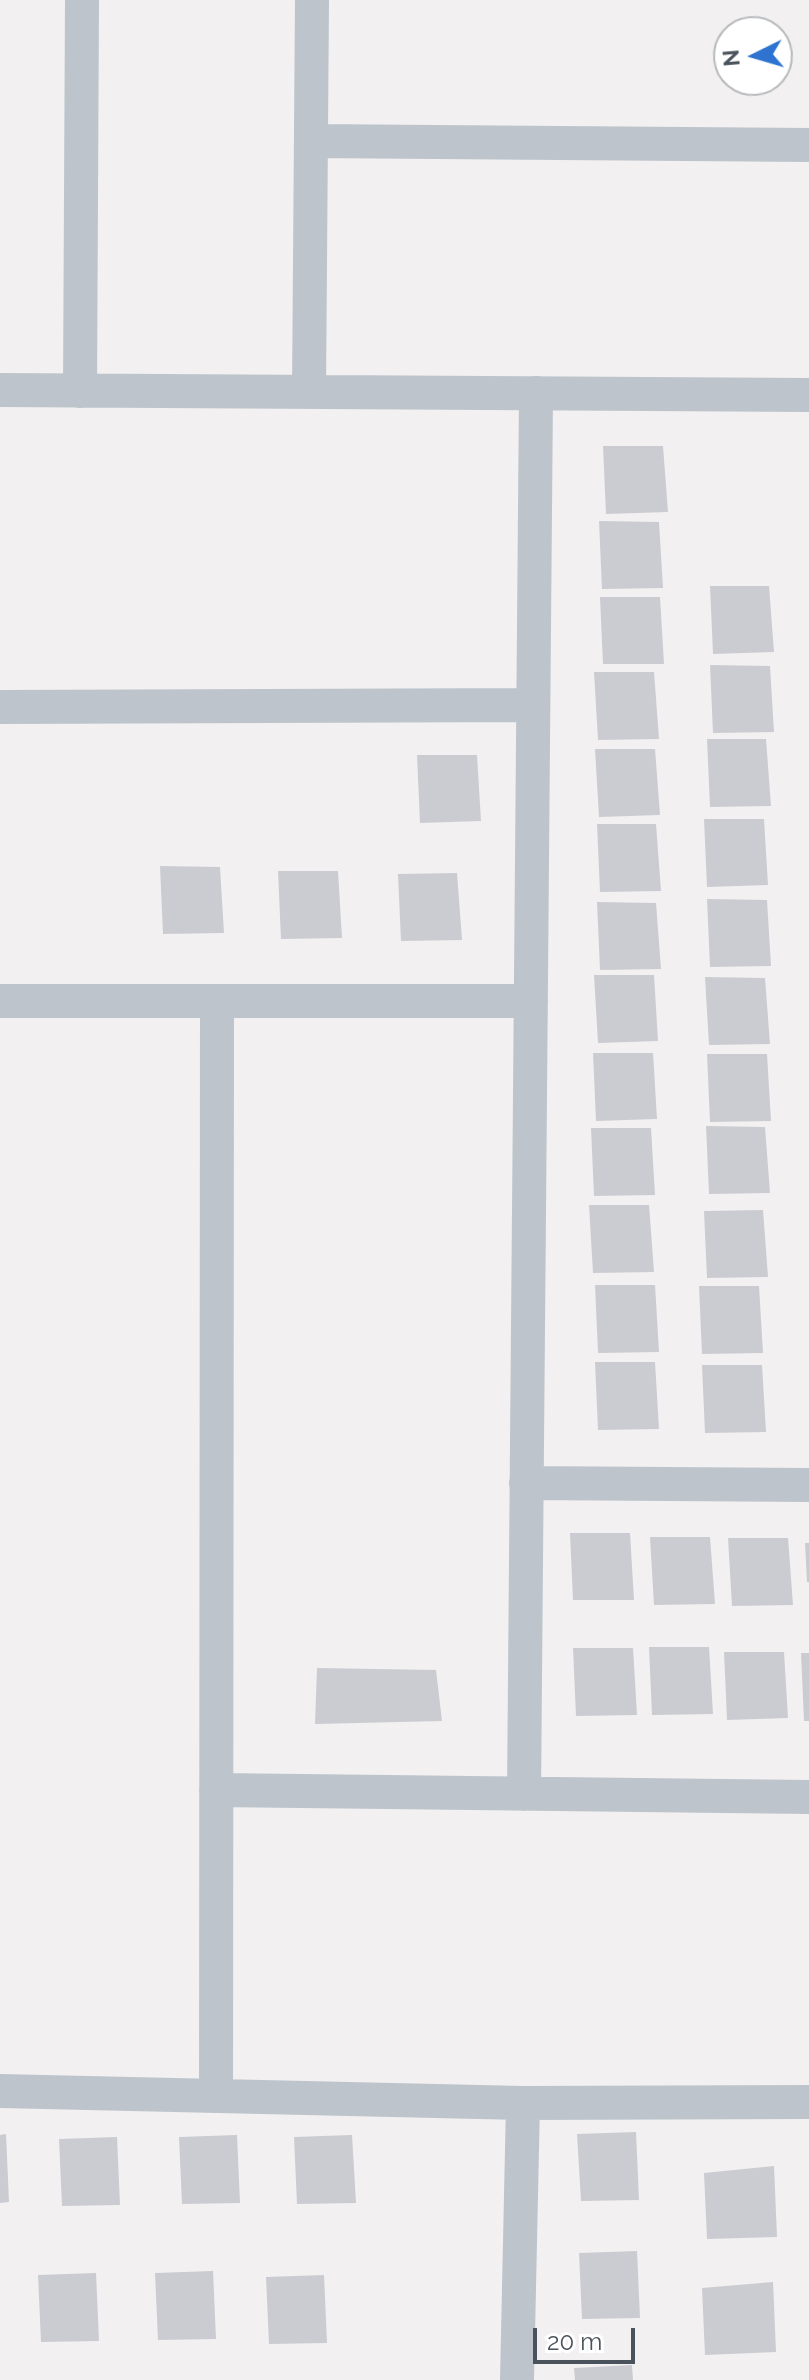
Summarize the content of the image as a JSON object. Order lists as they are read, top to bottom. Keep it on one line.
{"scale_bar":"20 m","north":"left"}
